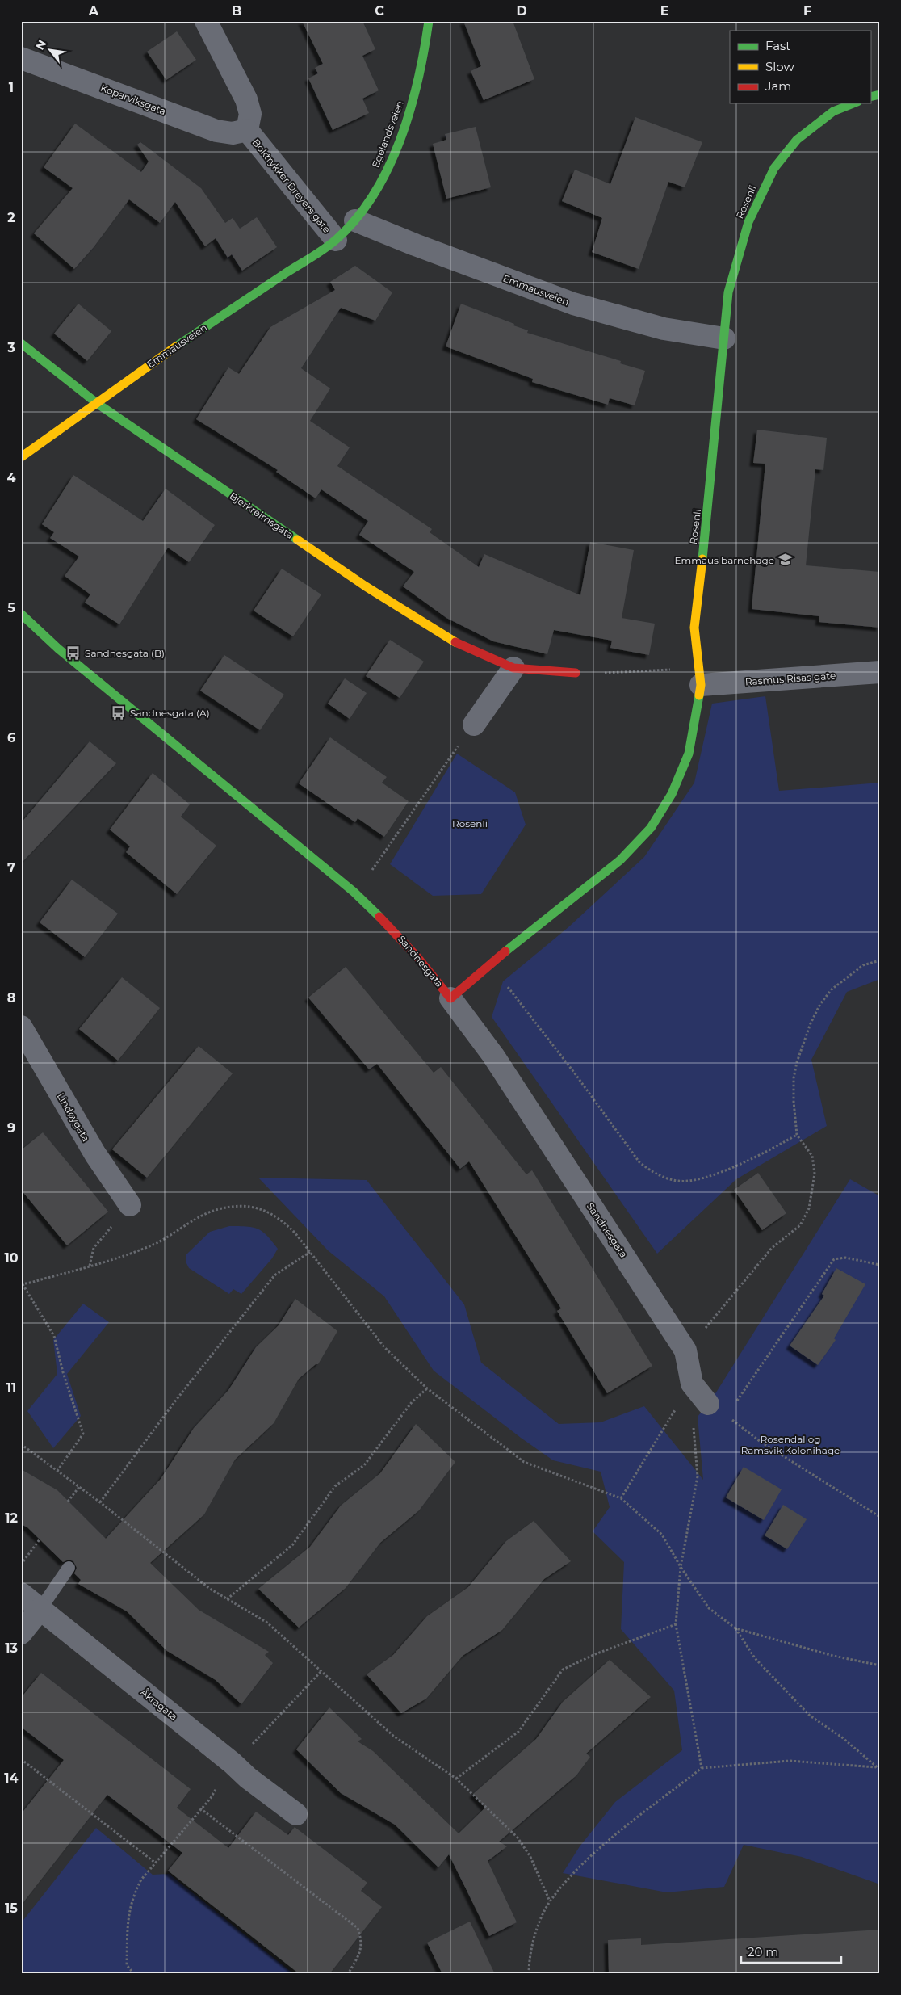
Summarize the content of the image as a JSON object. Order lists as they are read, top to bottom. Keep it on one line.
{"streets":{"street":["Koparviksgata","Egelandsveien","Boktrykker Dreyers gate","Rosenli","Emmausveien","Bjerkreimsgata","Rasmus Risas gate","Sandnesgata","Lindøygata","Åkragata"]},"crossings":[["Koparviksgata","Boktrykker Dreyers gate"],["Egelandsveien","Boktrykker Dreyers gate"],["Egelandsveien","Emmausveien"],["Boktrykker Dreyers gate","Emmausveien"],["Rosenli","Emmausveien"],["Rosenli","Rasmus Risas gate"],["Rosenli","Sandnesgata"],["Emmausveien","Bjerkreimsgata"]],"parks":["Rosenli","Rosendal og Ramsvik Kolonihage"],"places":{"school or university":["Emmaus barnehage"],"bus stop":["Sandnesgata (B)","Sandnesgata (A)"]},"legend":["Fast","Slow","Jam"],"scale_bar":"20 m","north":"top left","grid":{"columns":["A","B","C","D","E","F"],"rows":["1","2","3","4","5","6","7","8","9","10","11","12","13","14","15"]}}
